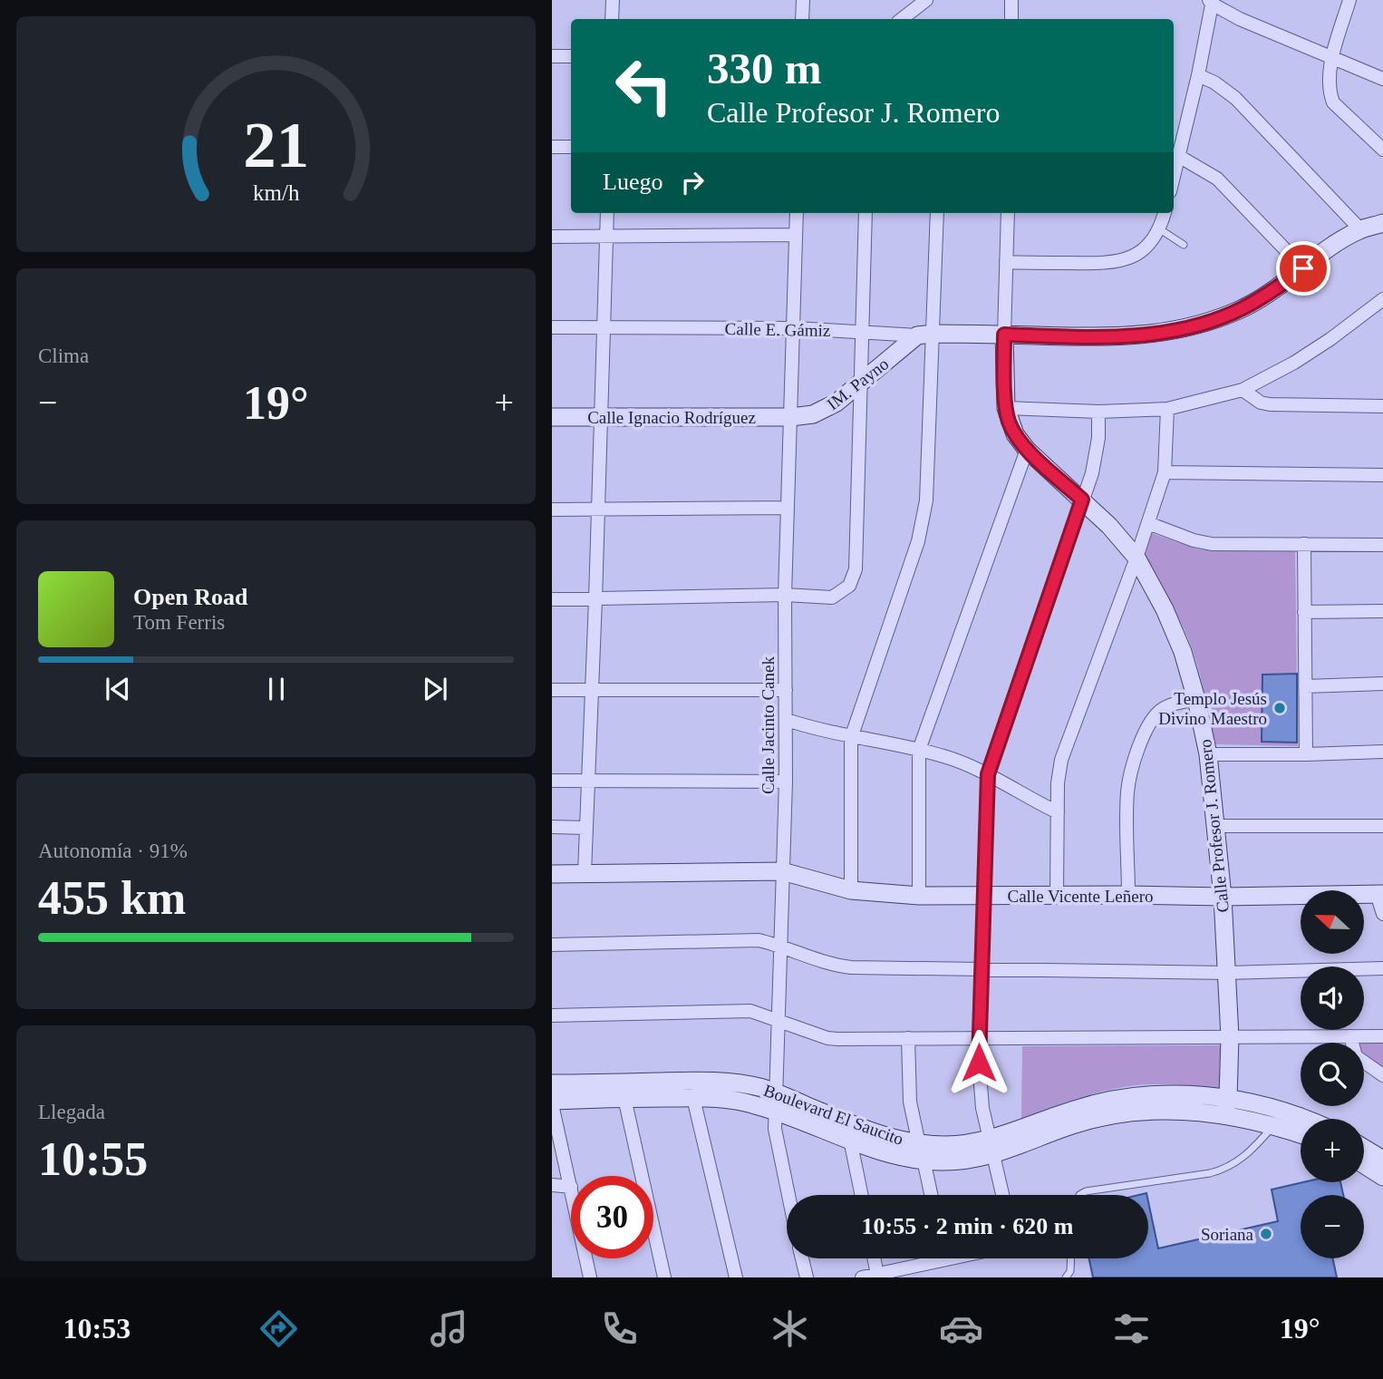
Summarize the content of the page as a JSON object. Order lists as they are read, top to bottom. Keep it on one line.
{"streets":{"street":["Calle E. Gámiz","IM. Payno","Calle Ignacio Rodríguez","Calle Jacinto Canek","Calle Profesor J. Romero","Calle Vicente Leñero","Boulevard El Saucito"]},"crossings":[["Calle E. Gámiz","IM. Payno"],["Calle E. Gámiz","Calle Jacinto Canek"],["Calle E. Gámiz","Calle Profesor J. Romero"],["IM. Payno","Calle Ignacio Rodríguez"],["IM. Payno","Calle Jacinto Canek"],["Calle Ignacio Rodríguez","Calle Jacinto Canek"],["Calle Jacinto Canek","Calle Vicente Leñero"],["Calle Jacinto Canek","Boulevard El Saucito"],["Calle Profesor J. Romero","Calle Vicente Leñero"],["Calle Profesor J. Romero","Boulevard El Saucito"]],"places":["Templo Jesús Divino Maestro","Soriana"],"north":"left","page":{"turn":["330 m","Calle Profesor J. Romero"],"then":"Luego","tile":["Clima",["Autonomía · 91%","455 km"],["Llegada","10:55"]],"heat":["−","19°","+"],"song":["Open Road","Tom Ferris"],"map_buttons":["+","−"],"limit":"30","trip":"10:55 · 2 min · 620 m","tabs":["10:53","19°"],"gauge":["21","km/h"]}}
